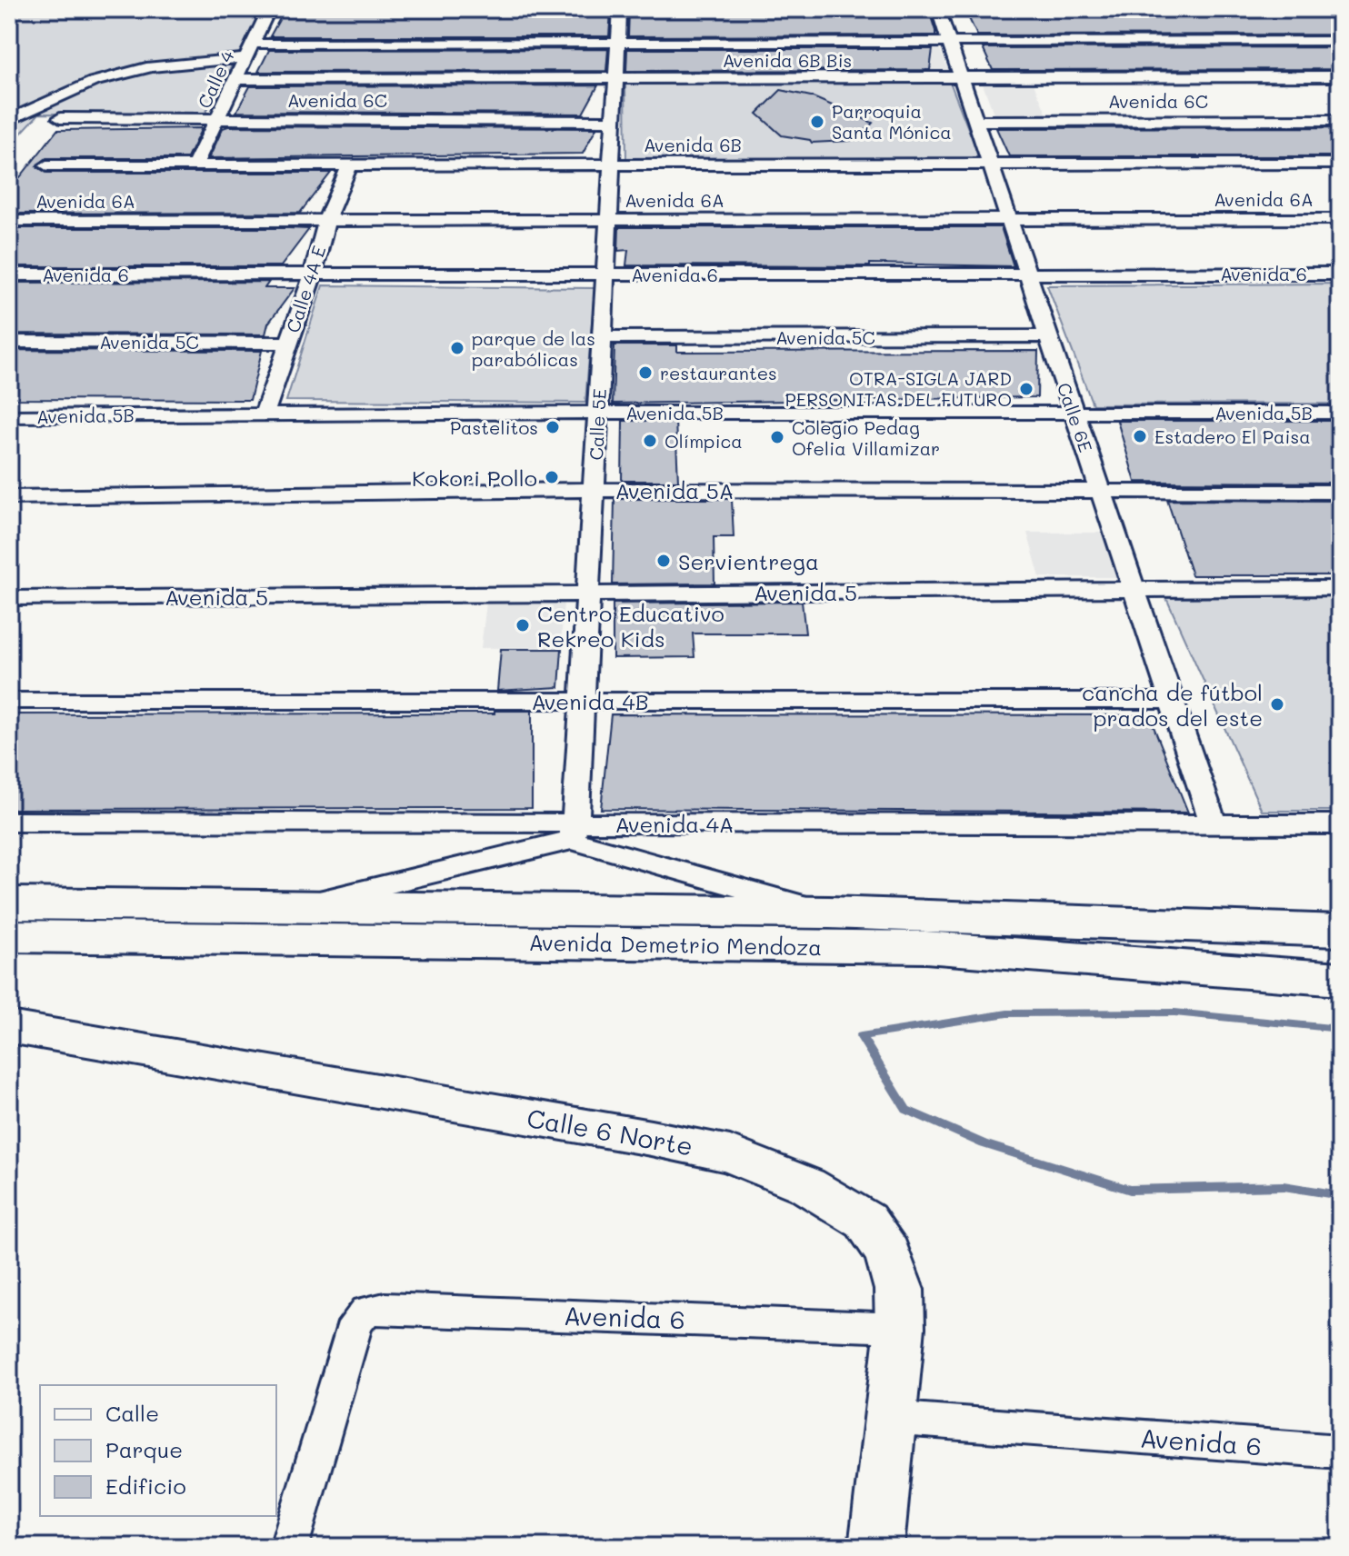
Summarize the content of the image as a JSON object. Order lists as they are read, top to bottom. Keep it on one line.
{"streets":{"main road":["Avenida Demetrio Mendoza"],"street":["Avenida 6B Bis","Calle 4","Avenida 6C","Avenida 6B","Avenida 6A","Avenida 6","Calle 4A E","Avenida 5C","Avenida 5B","Calle 6E","Calle 5E","Avenida 5A","Avenida 5","Avenida 4B","Avenida 4A","Calle 6 Norte"]},"crossings":[["Avenida 6B Bis","Calle 4"],["Avenida 6B Bis","Calle 6E"],["Avenida 6B Bis","Calle 5E"],["Calle 4","Avenida 6C"],["Calle 4","Avenida 6B"],["Avenida 6C","Calle 6E"],["Avenida 6C","Calle 5E"],["Avenida 6B","Calle 4A E"],["Avenida 6B","Calle 6E"],["Avenida 6B","Calle 5E"],["Avenida 6A","Calle 4A E"],["Avenida 6A","Calle 6E"],["Avenida 6A","Calle 5E"],["Avenida 6","Calle 4A E"],["Avenida 6","Calle 6E"],["Avenida 6","Calle 5E"],["Avenida 6","Calle 6 Norte"],["Calle 4A E","Avenida 5C"],["Calle 4A E","Avenida 5B"],["Avenida 5C","Calle 6E"],["Avenida 5C","Calle 5E"],["Avenida 5B","Calle 6E"],["Avenida 5B","Calle 5E"],["Calle 6E","Avenida 5A"],["Calle 6E","Avenida 5"],["Calle 6E","Avenida 4B"],["Calle 6E","Avenida 4A"],["Calle 5E","Avenida 5A"],["Calle 5E","Avenida 5"],["Calle 5E","Avenida 4B"],["Calle 5E","Avenida 4A"]],"places":["Parroquia Santa Mónica","parque de las parabólicas","restaurantes","OTRA-SIGLA JARD PERSONITAS DEL FUTURO","Pastelitos","Estadero El Paisa","Colegio Pedag Ofelia Villamizar","Olímpica","Kokori Pollo","Servientrega","Centro Educativo Rekreo Kids","cancha de fútbol prados del este"],"legend":["Calle","Parque","Edificio"]}
